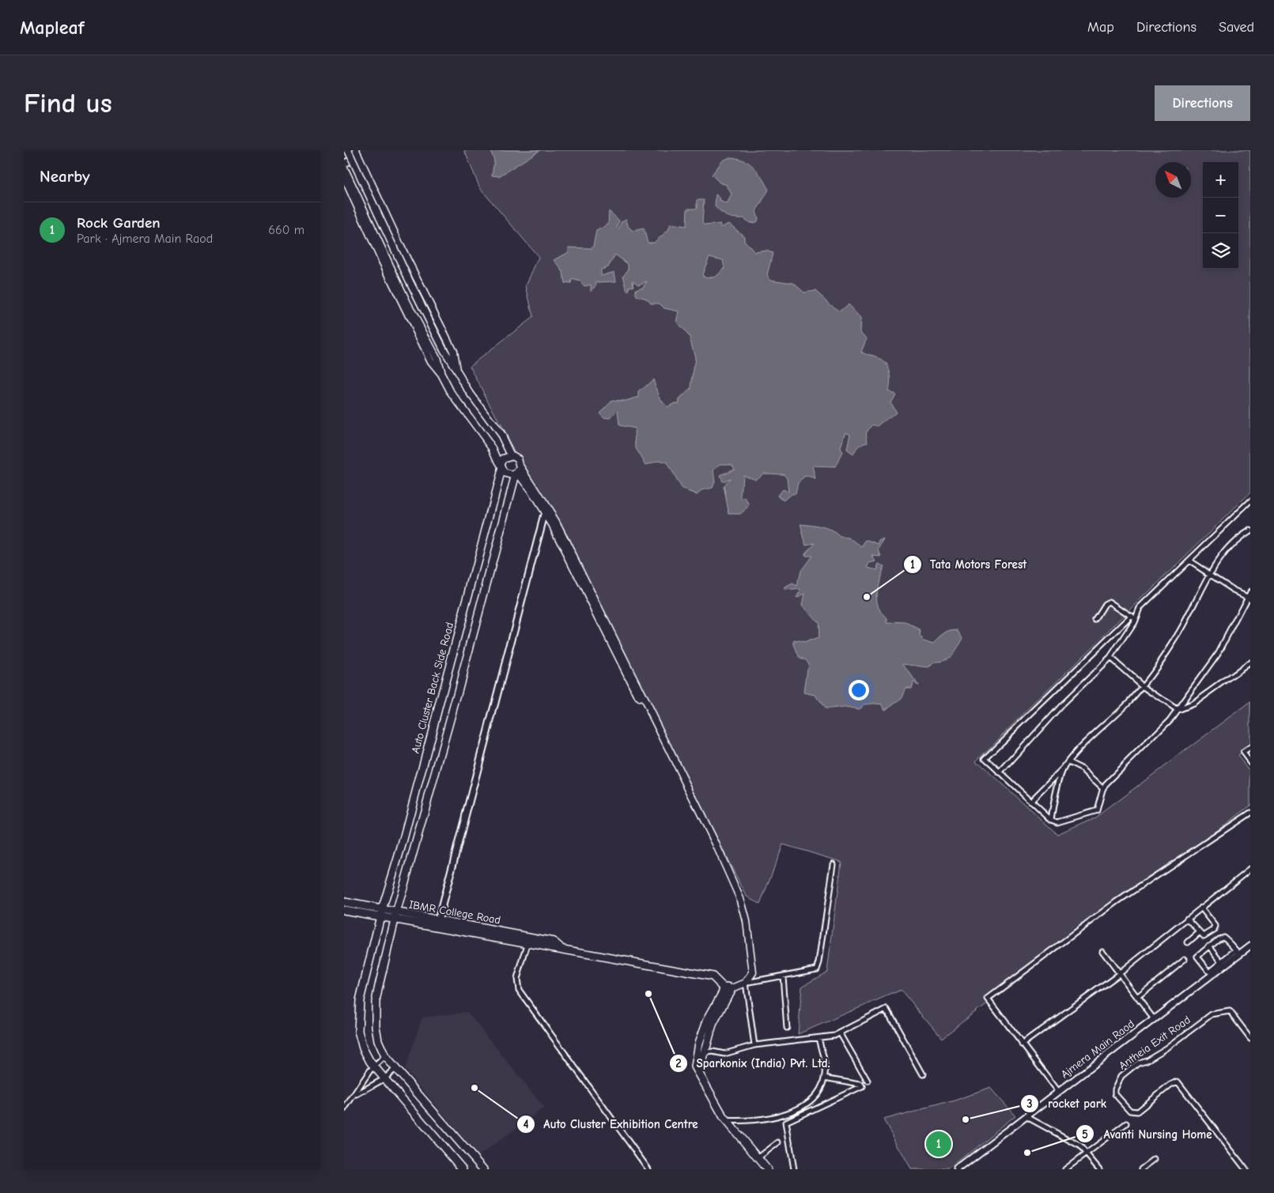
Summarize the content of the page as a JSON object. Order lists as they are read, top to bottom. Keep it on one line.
{"streets":{"main road":["Auto Cluster Back Side Road","IBMR College Road"],"street":["Antheia Exit Road","Ajmera Main Raod"]},"crossings":[["Auto Cluster Back Side Road","IBMR College Road"]],"places":["Tata Motors Forest","Sparkonix (India) Pvt. Ltd.","Auto Cluster Exhibition Centre","rocket park","Avanti Nursing Home"],"north":"top left","page":{"header":"Mapleaf","nav":["Map","Directions","Saved"],"buttons":"Directions","title":"Find us","heading":"Nearby","map_buttons":["+","−"],"list":[{"mark":"1","name":"Rock Garden","note":"Park · Ajmera Main Raod","value":"660 m"}],"pins":"1"}}
